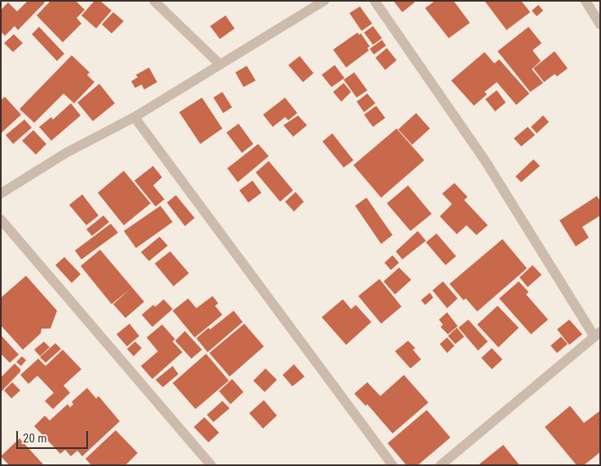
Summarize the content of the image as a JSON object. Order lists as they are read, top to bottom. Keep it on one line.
{"scale_bar":"20 m"}
